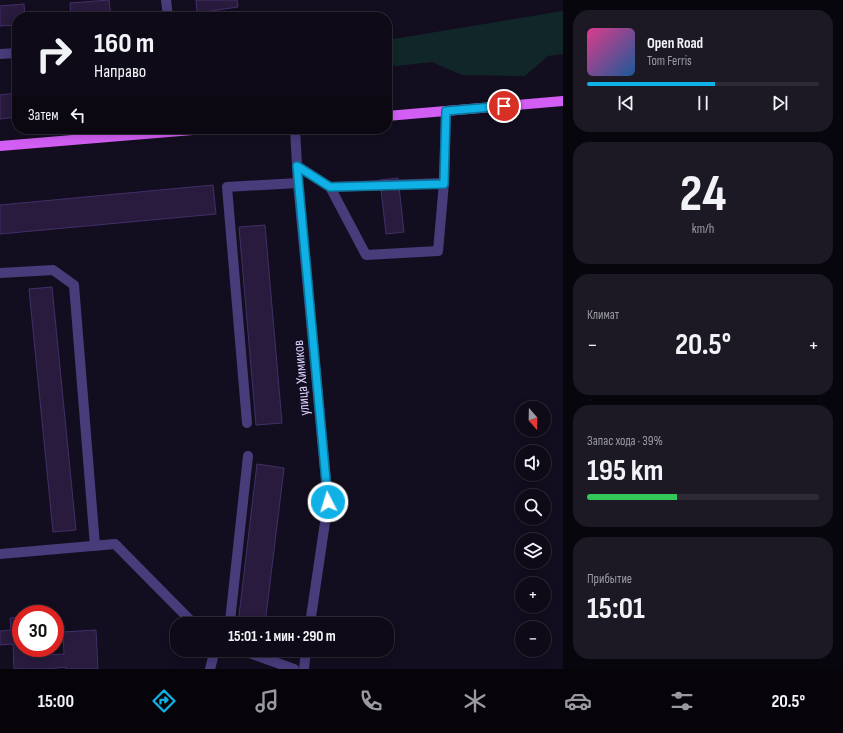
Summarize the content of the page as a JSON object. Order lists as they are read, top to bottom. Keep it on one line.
{"streets":{"street":["улица Химиков"]},"north":"bottom","page":{"turn":["160 m","Направо"],"song":["Open Road","Tom Ferris"],"then":"Затем","tile":[["24","km/h"],"Климат",["Запас хода · 39%","195 km"],["Прибытие","15:01"]],"heat":["−","20.5°","+"],"map_buttons":["+","−"],"limit":"30","trip":"15:01 · 1 мин · 290 m","tabs":["15:00","20.5°"]}}
